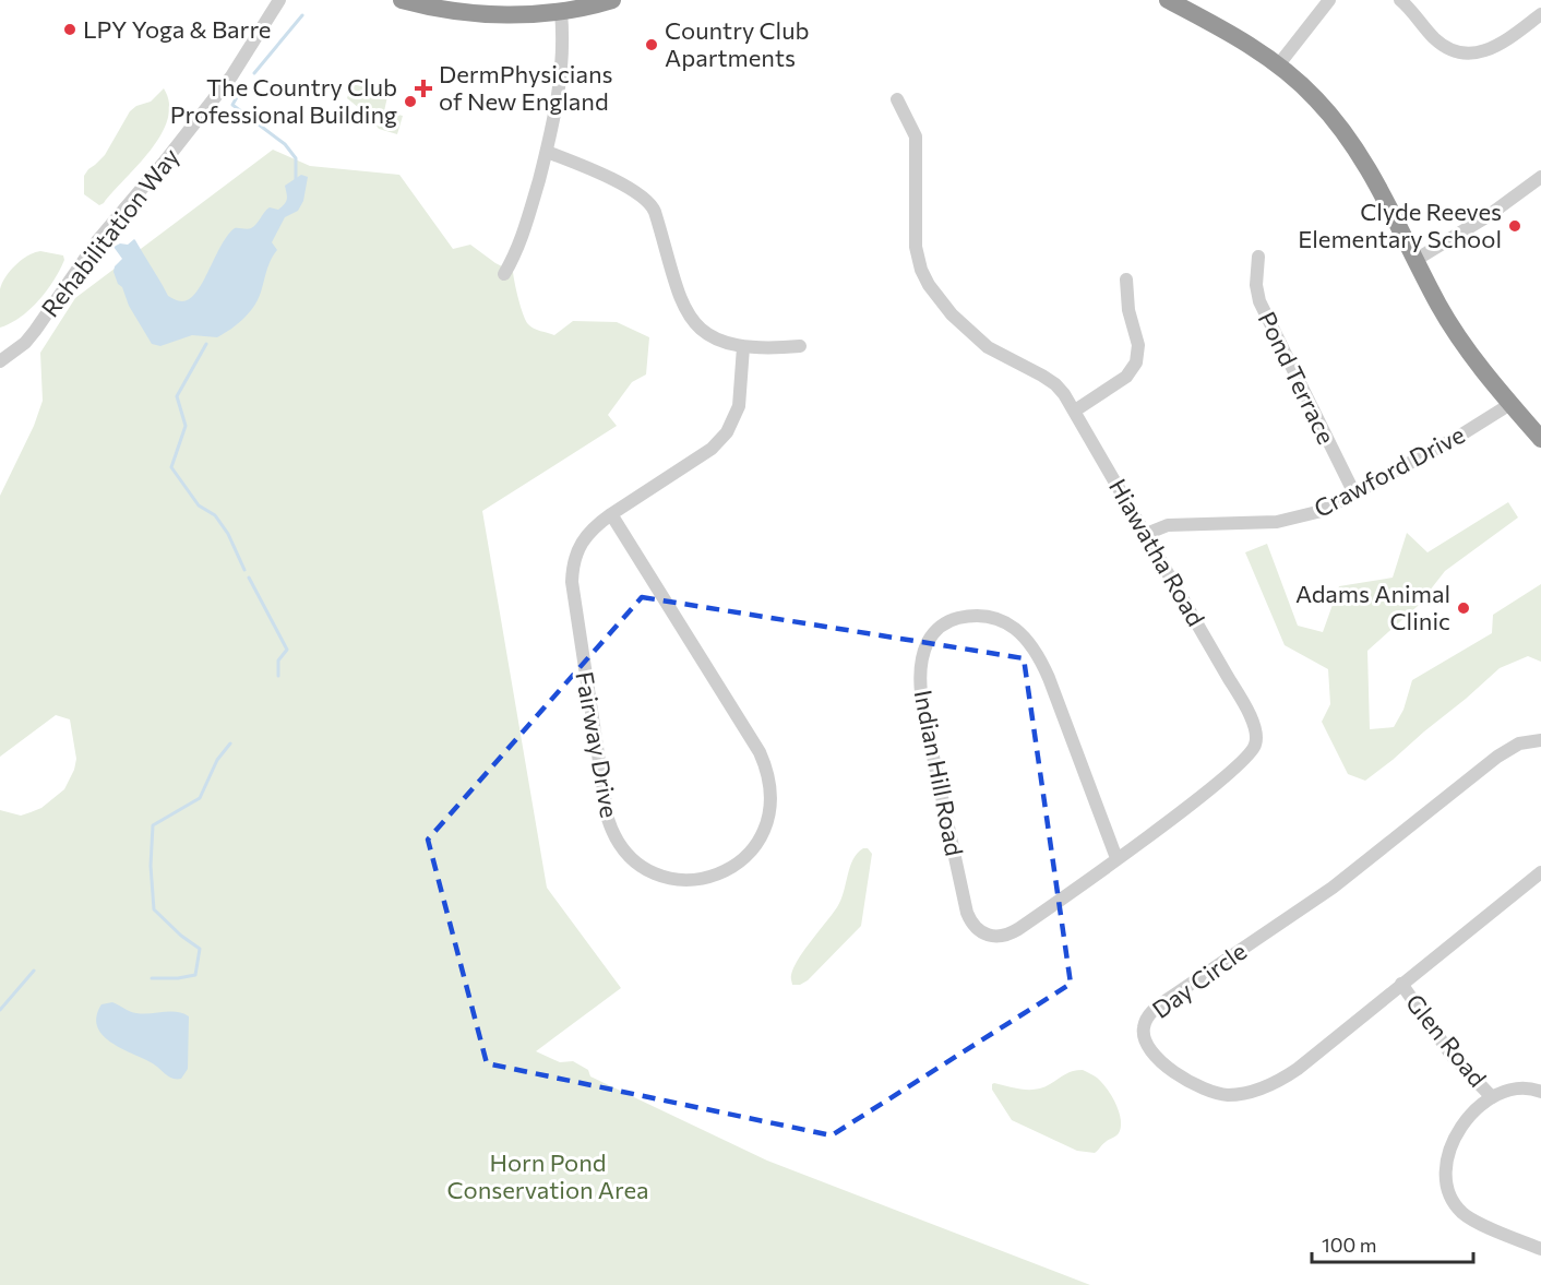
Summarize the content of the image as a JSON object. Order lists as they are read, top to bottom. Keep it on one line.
{"streets":{"street":["Rehabilitation Way","Pond Terrace","Crawford Drive","Hiawatha Road","Fairway Drive","Indian Hill Road","Day Circle","Glen Road"]},"crossings":[["Pond Terrace","Crawford Drive"],["Crawford Drive","Hiawatha Road"],["Hiawatha Road","Indian Hill Road"],["Day Circle","Glen Road"]],"parks":["Horn Pond Conservation Area"],"places":{"other":["LPY Yoga & Barre","Country Club Apartments","The Country Club Professional Building","Clyde Reeves Elementary School","Adams Animal Clinic"],"health":["DermPhysicians of New England"]},"scale_bar":"100 m"}
